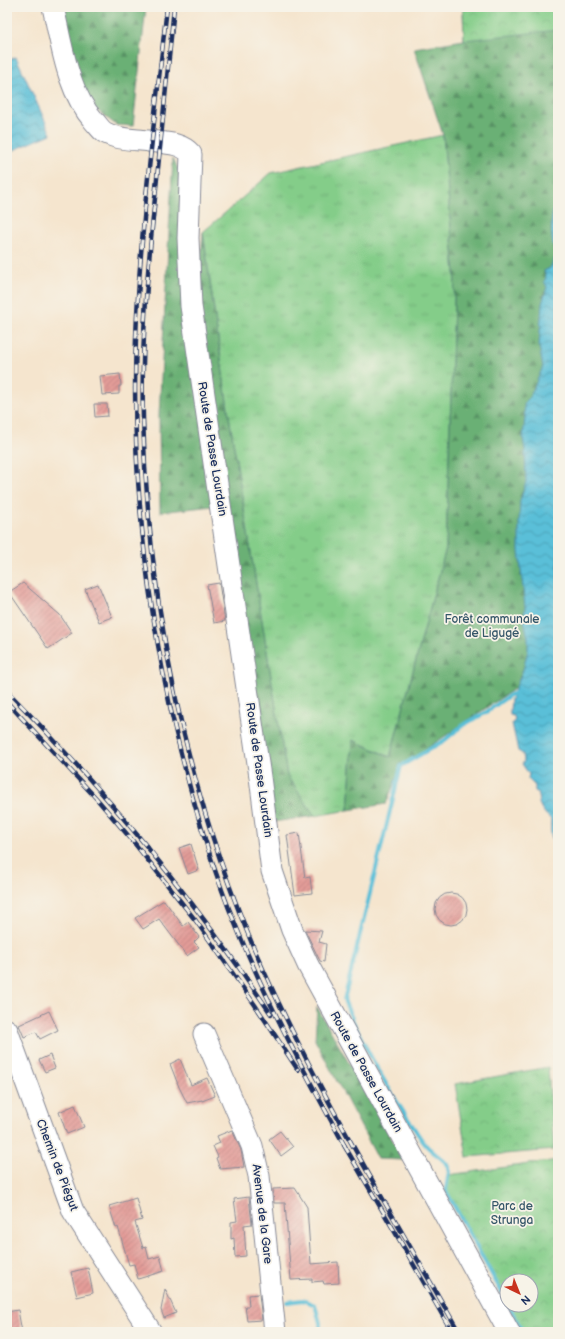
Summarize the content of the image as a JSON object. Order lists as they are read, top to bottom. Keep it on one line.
{"streets":{"street":["Route de Passe Lourdain","Chemin de Piégut","Avenue de la Gare"]},"parks":["Forêt communale de Ligugé","Parc de Strunga"],"north":"bottom right"}
